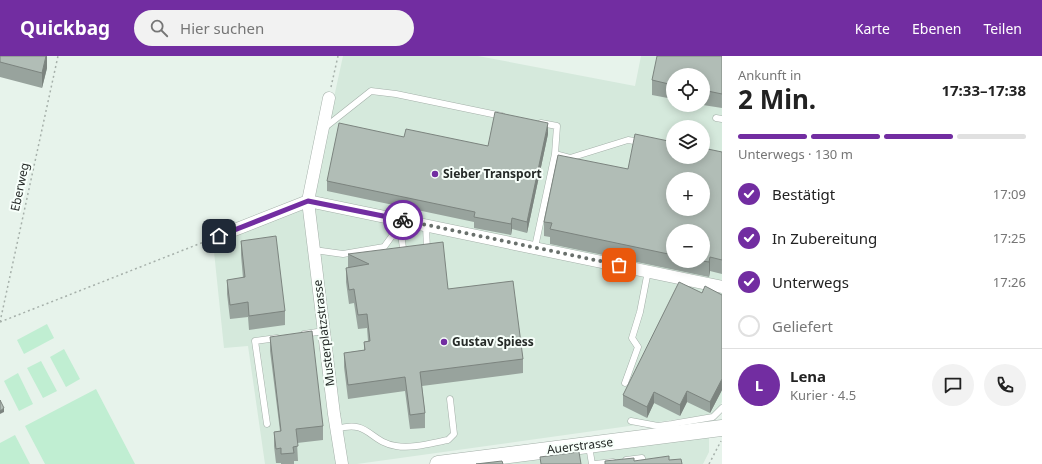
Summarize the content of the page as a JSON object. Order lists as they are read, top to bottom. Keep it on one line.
{"streets":{"main road":["Auerstrasse"],"street":["Musterplatzstrasse"],"path":["Eberweg"]},"places":["Sieber Transport","Gustav Spiess"],"page":{"header":"Quickbag","search":"Hier suchen","nav":["Karte","Ebenen","Teilen"],"heading":["2 Min.","Ankunft in","17:33–17:38"],"panel":["Lena","Kurier · 4.5"],"map_buttons":["+","−"],"bar":"Unterwegs · 130 m","list":[["Bestätigt","17:09"],["In Zubereitung","17:25"],["Unterwegs","17:26"],"Geliefert"],"round":"L"}}
